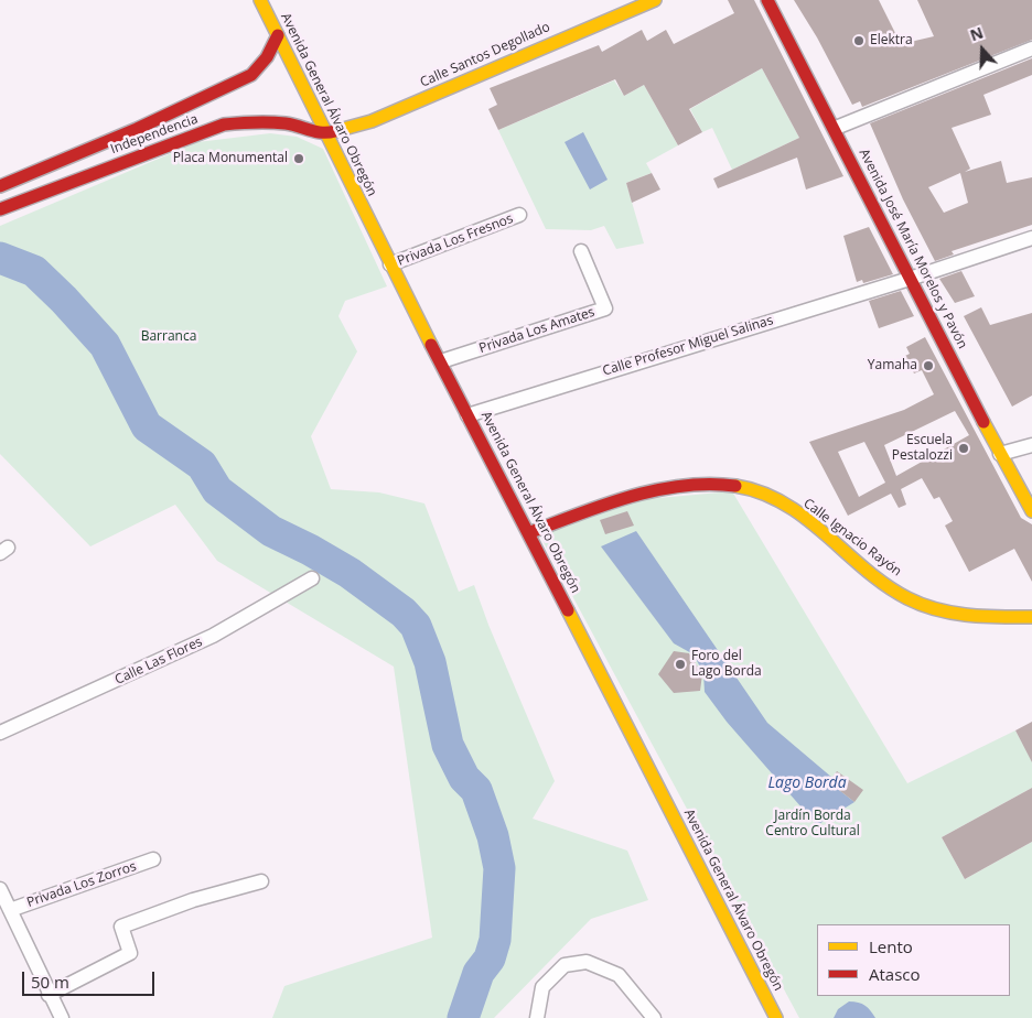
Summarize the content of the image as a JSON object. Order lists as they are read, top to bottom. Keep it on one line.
{"streets":{"main road":["Calle Santos Degollado","Avenida General Álvaro Obregón","Independencia","Avenida José María Morelos y Pavón","Calle Ignacio Rayón"],"street":["Privada Los Fresnos","Privada Los Amates","Calle Profesor Miguel Salinas","Calle Las Flores","Privada Los Zorros"]},"crossings":[["Calle Santos Degollado","Avenida General Álvaro Obregón"],["Calle Santos Degollado","Independencia"],["Avenida General Álvaro Obregón","Independencia"],["Avenida General Álvaro Obregón","Privada Los Fresnos"],["Avenida General Álvaro Obregón","Privada Los Amates"],["Avenida General Álvaro Obregón","Calle Profesor Miguel Salinas"],["Avenida General Álvaro Obregón","Calle Ignacio Rayón"],["Avenida José María Morelos y Pavón","Calle Profesor Miguel Salinas"]],"water":["Lago Borda"],"parks":["Barranca","Jardín Borda Centro Cultural"],"places":["Elektra","Placa Monumental","Yamaha","Escuela Pestalozzi","Foro del Lago Borda"],"legend":["Lento","Atasco"],"scale_bar":"50 m","north":"top"}
